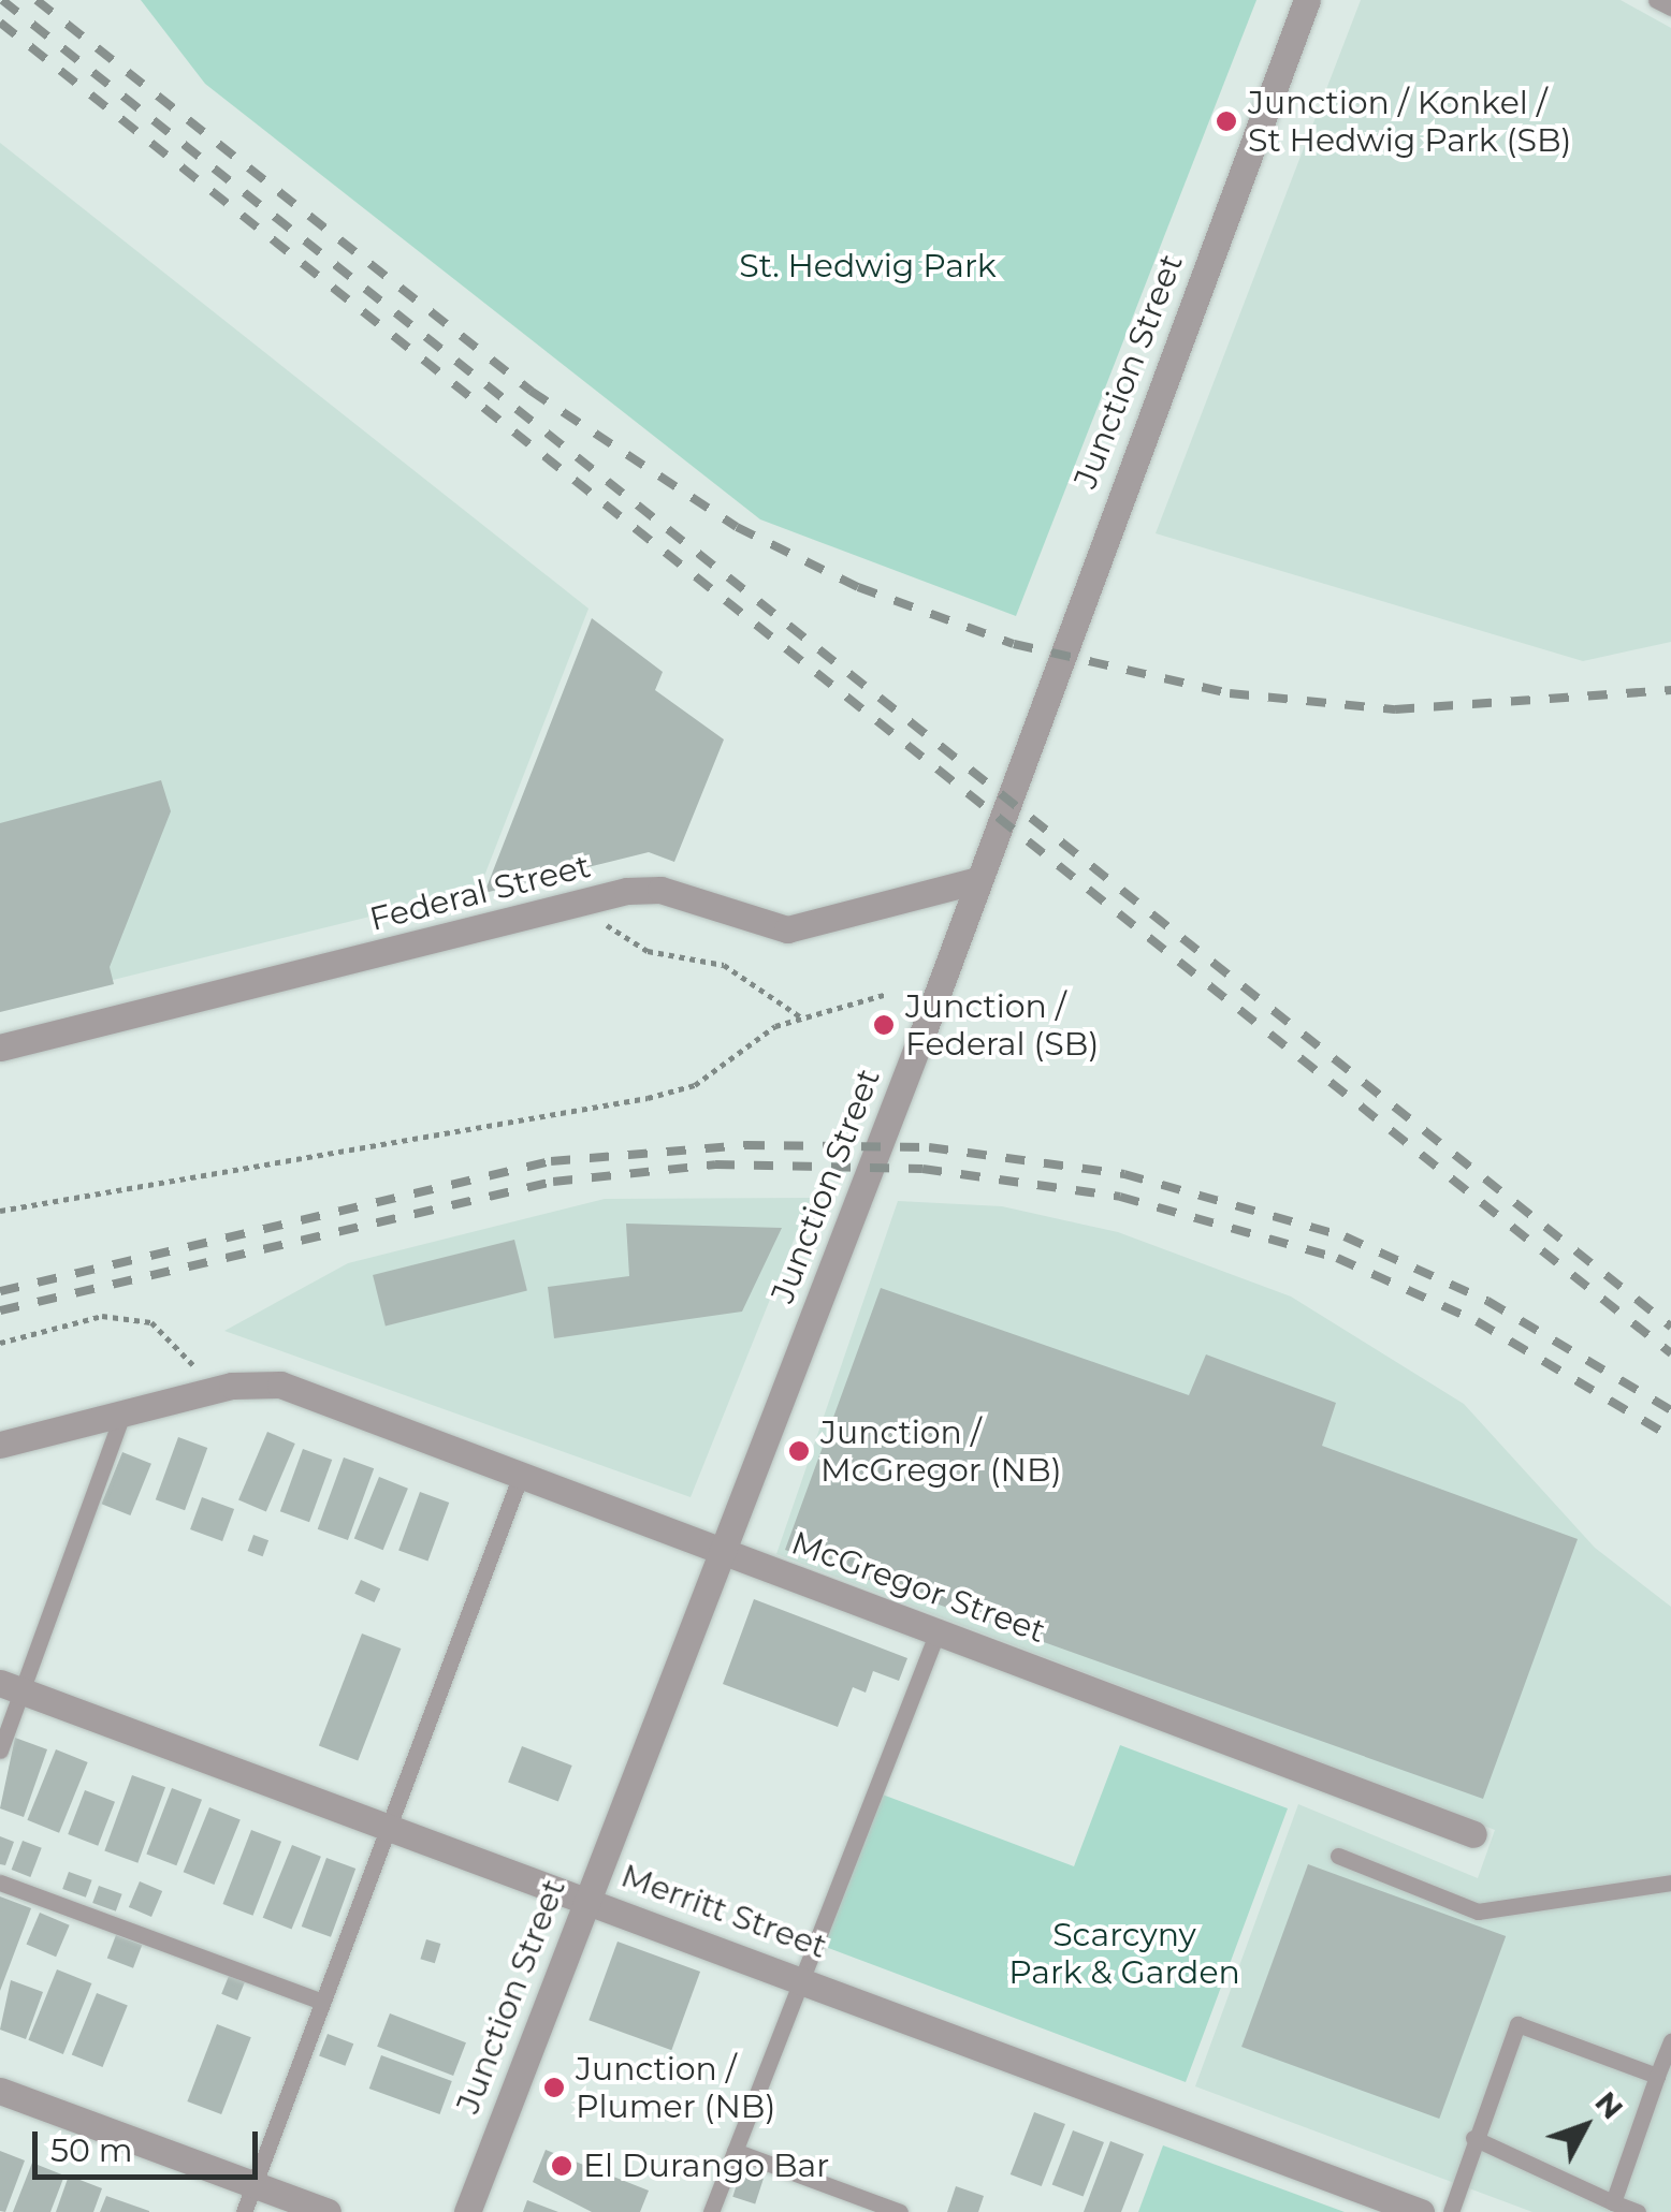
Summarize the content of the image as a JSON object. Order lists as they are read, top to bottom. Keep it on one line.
{"streets":{"street":["Junction Street","Federal Street","McGregor Street","Merritt Street"]},"crossings":[["Junction Street","Federal Street"],["Junction Street","McGregor Street"],["Junction Street","Merritt Street"]],"parks":["St. Hedwig Park","Scarcyny Park & Garden"],"places":["Junction / Konkel / St Hedwig Park (SB)","Junction / Federal (SB)","Junction / McGregor (NB)","Junction / Plumer (NB)","El Durango Bar"],"scale_bar":"50 m","north":"top right"}
